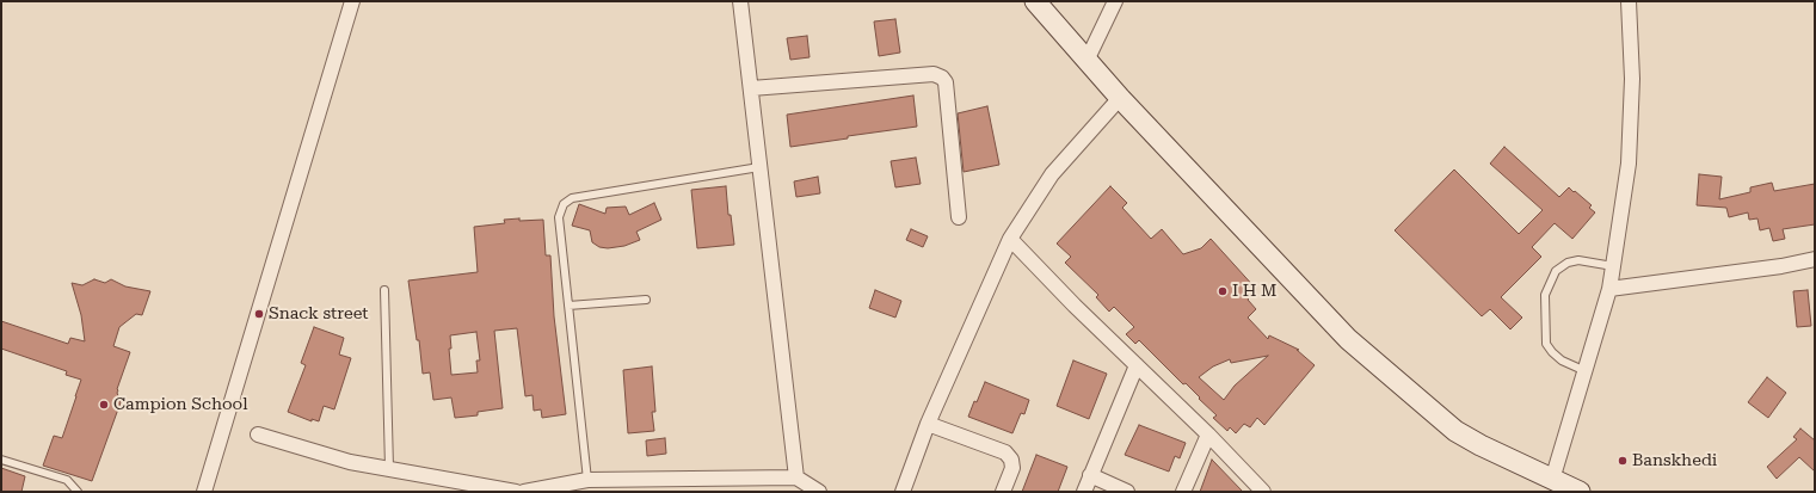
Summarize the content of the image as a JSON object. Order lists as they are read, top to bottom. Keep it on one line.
{"places":["I H M","Snack street","Campion School","Banskhedi"]}
